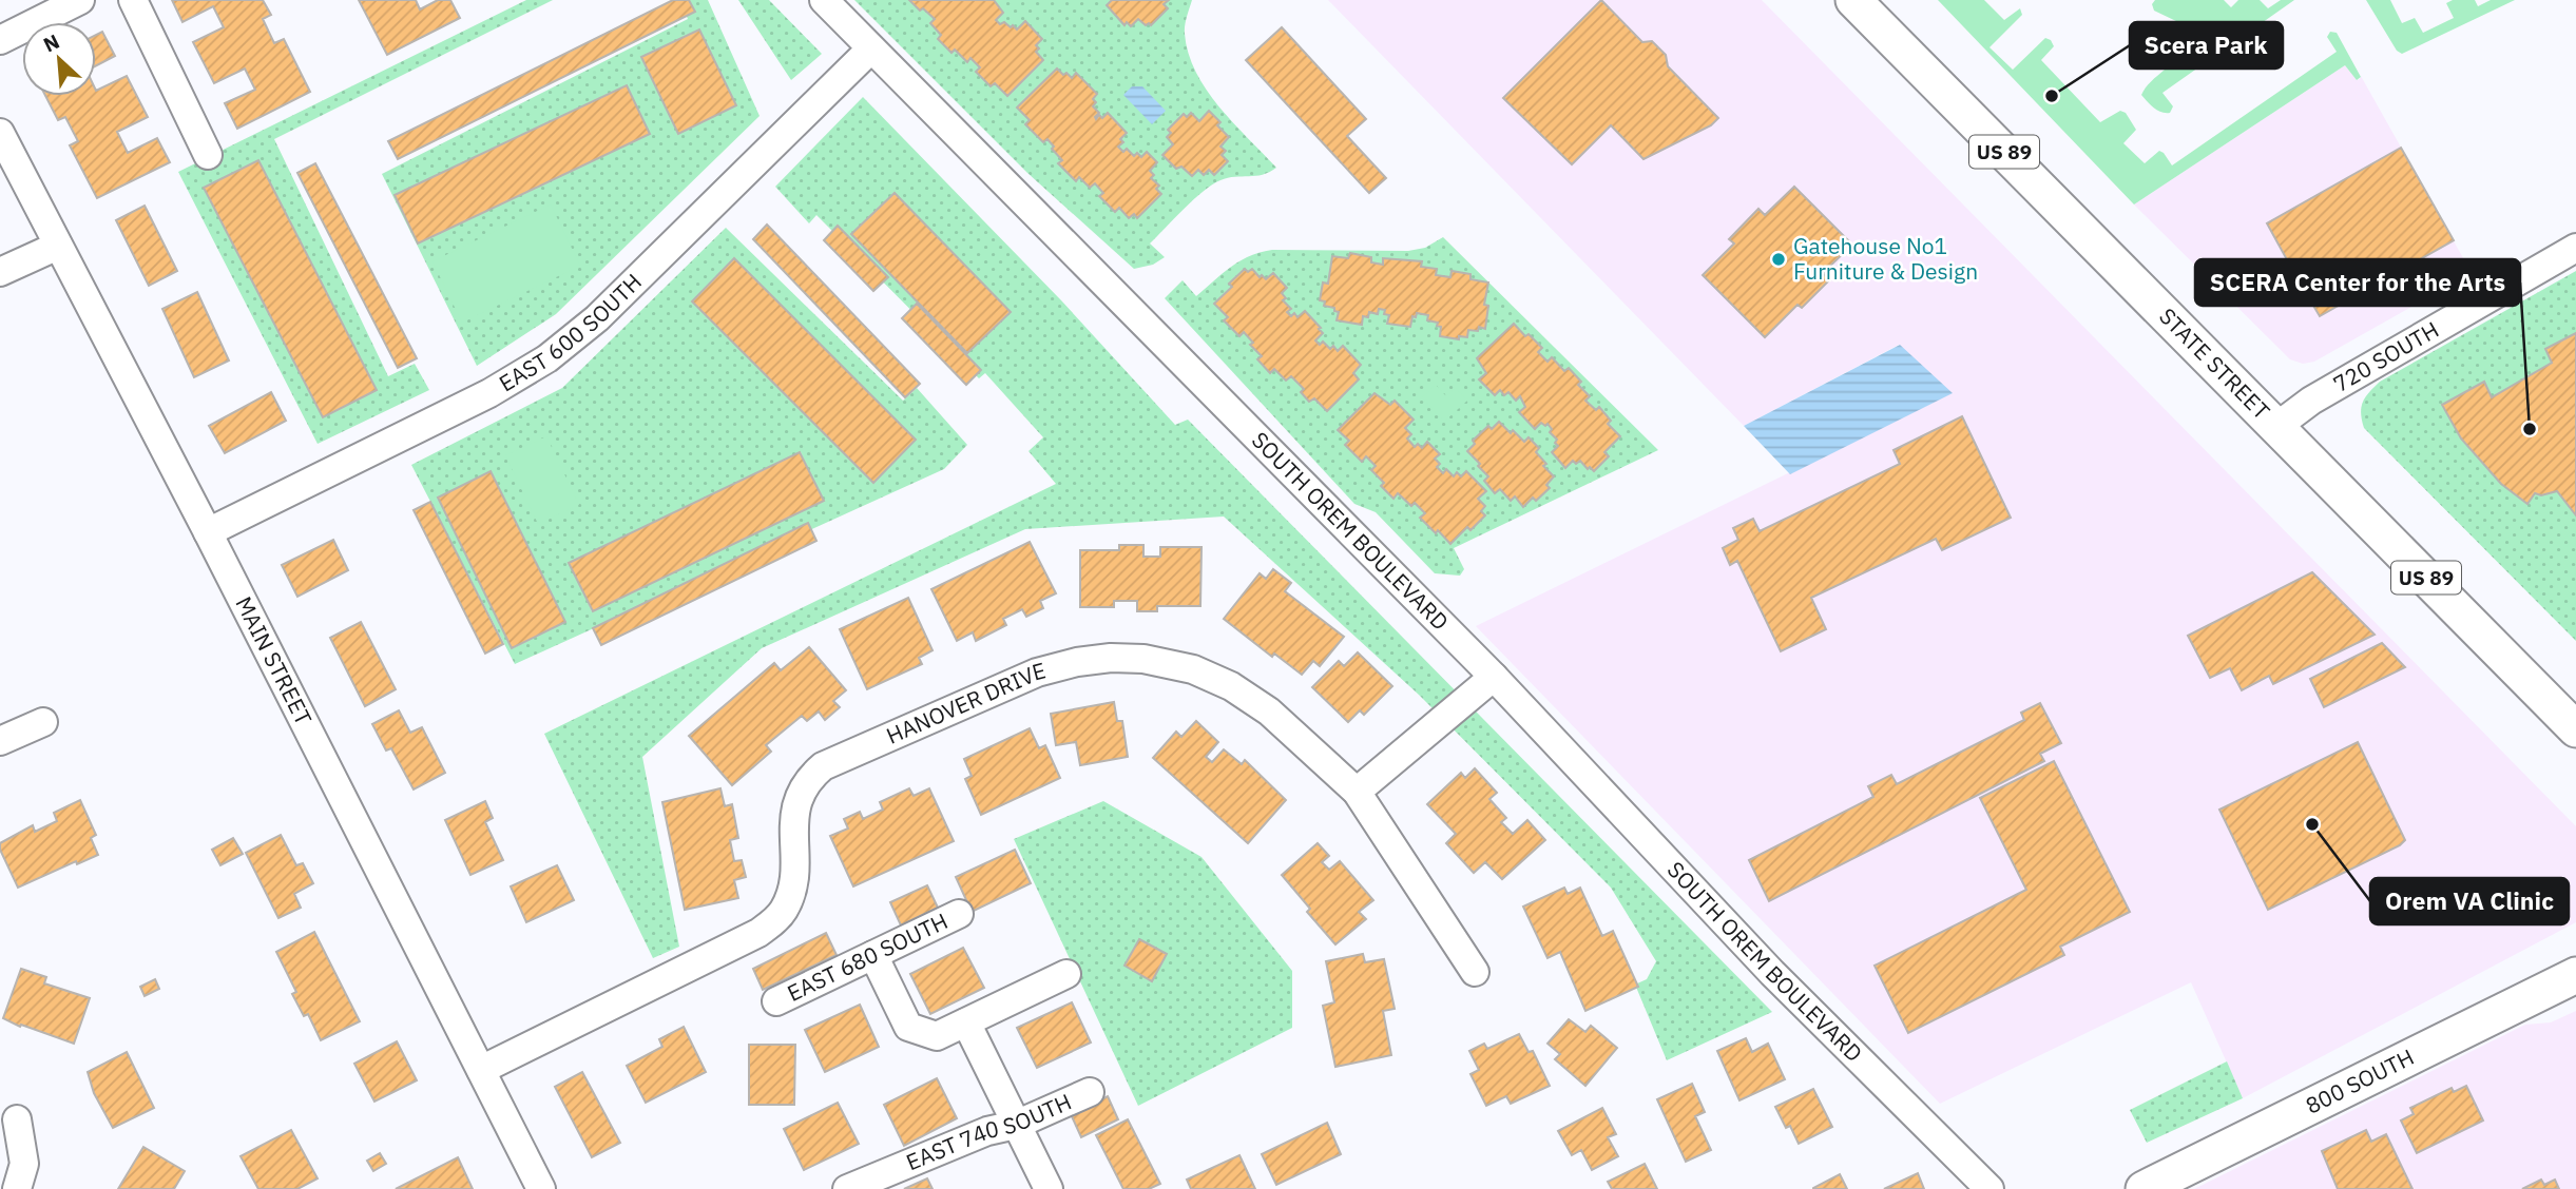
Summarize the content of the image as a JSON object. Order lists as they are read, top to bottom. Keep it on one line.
{"streets":{"main road":["US 89","STATE STREET","800 SOUTH"],"street":["EAST 600 SOUTH","720 SOUTH","SOUTH OREM BOULEVARD","MAIN STREET","HANOVER DRIVE","EAST 680 SOUTH","EAST 740 SOUTH"]},"crossings":[["EAST 600 SOUTH","SOUTH OREM BOULEVARD"],["EAST 600 SOUTH","MAIN STREET"],["720 SOUTH","STATE STREET"],["MAIN STREET","HANOVER DRIVE"]],"places":["Scera Park","Gatehouse No1 Furniture & Design","SCERA Center for the Arts","Orem VA Clinic"],"north":"top left"}
